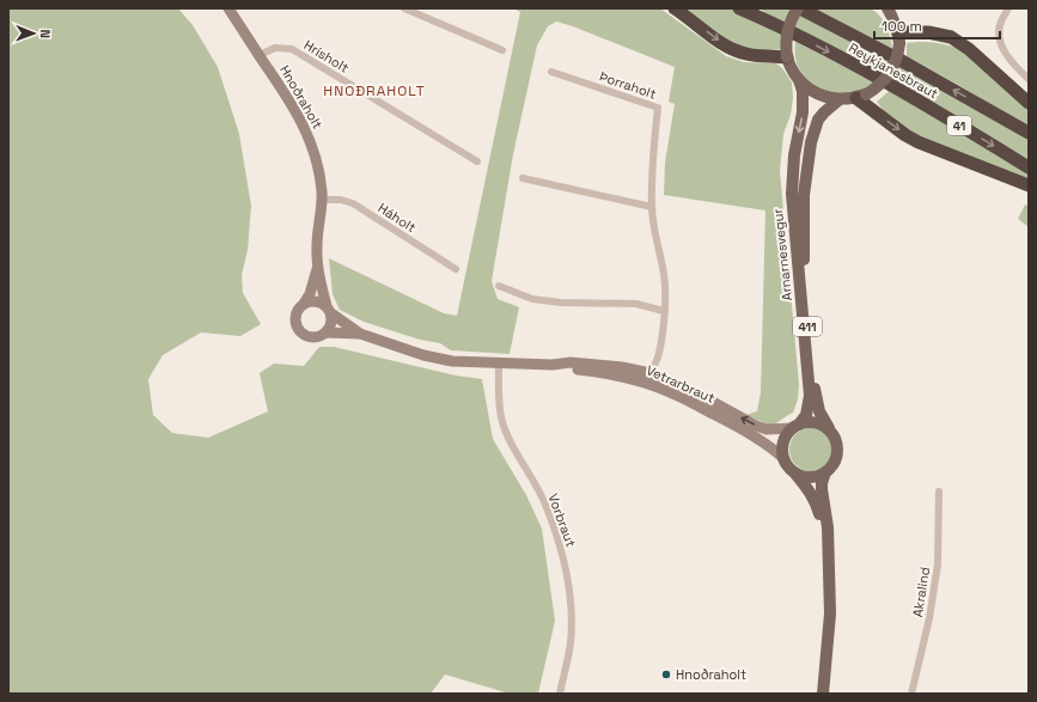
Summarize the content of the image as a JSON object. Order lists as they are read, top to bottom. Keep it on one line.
{"streets":{"highway":["Reykjanesbraut","41"],"main road":["Arnarnesvegur","411"],"street":["Hrísholt","Þorraholt","Hnoðraholt","Háholt","Vetrarbraut","Vorbraut","Akralind"]},"crossings":[["Hrísholt","Hnoðraholt"],["Reykjanesbraut","Arnarnesvegur"],["Þorraholt","Vetrarbraut"],["Hnoðraholt","Háholt"],["Hnoðraholt","Vetrarbraut"],["Arnarnesvegur","411"],["Arnarnesvegur","Vetrarbraut"],["411","Vetrarbraut"],["Vetrarbraut","Vorbraut"]],"districts":["HNOÐRAHOLT"],"places":["Hnoðraholt"],"scale_bar":"100 m","north":"right"}
